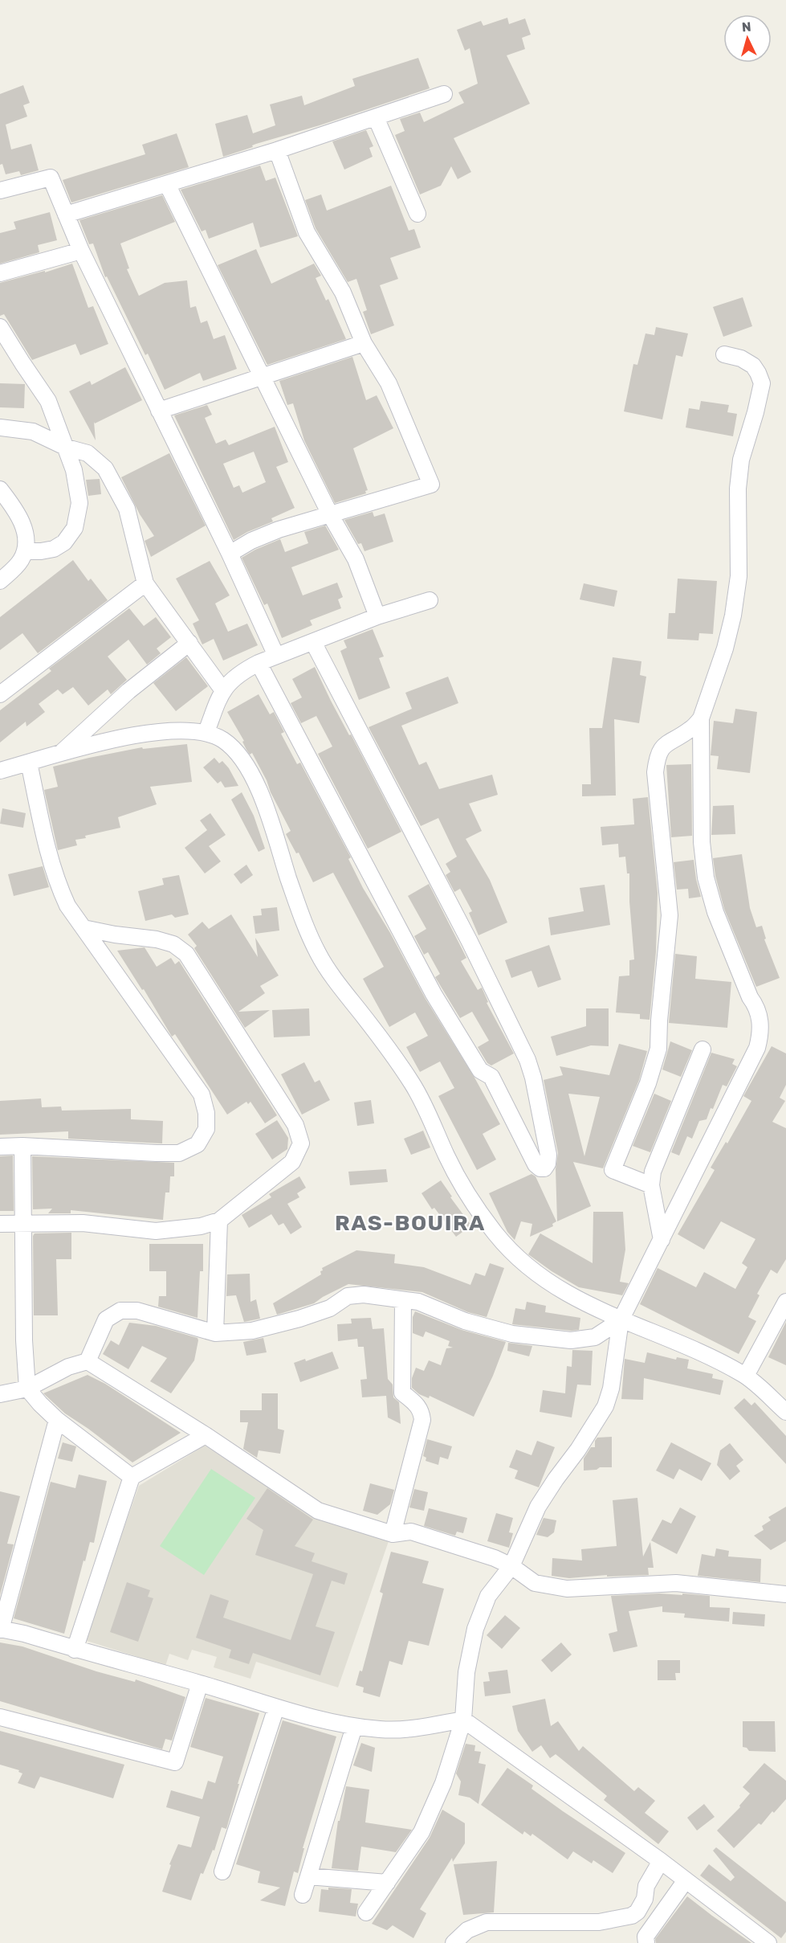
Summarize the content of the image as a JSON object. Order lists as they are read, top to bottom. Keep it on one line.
{"districts":["RAS-BOUIRA"],"north":"top"}
